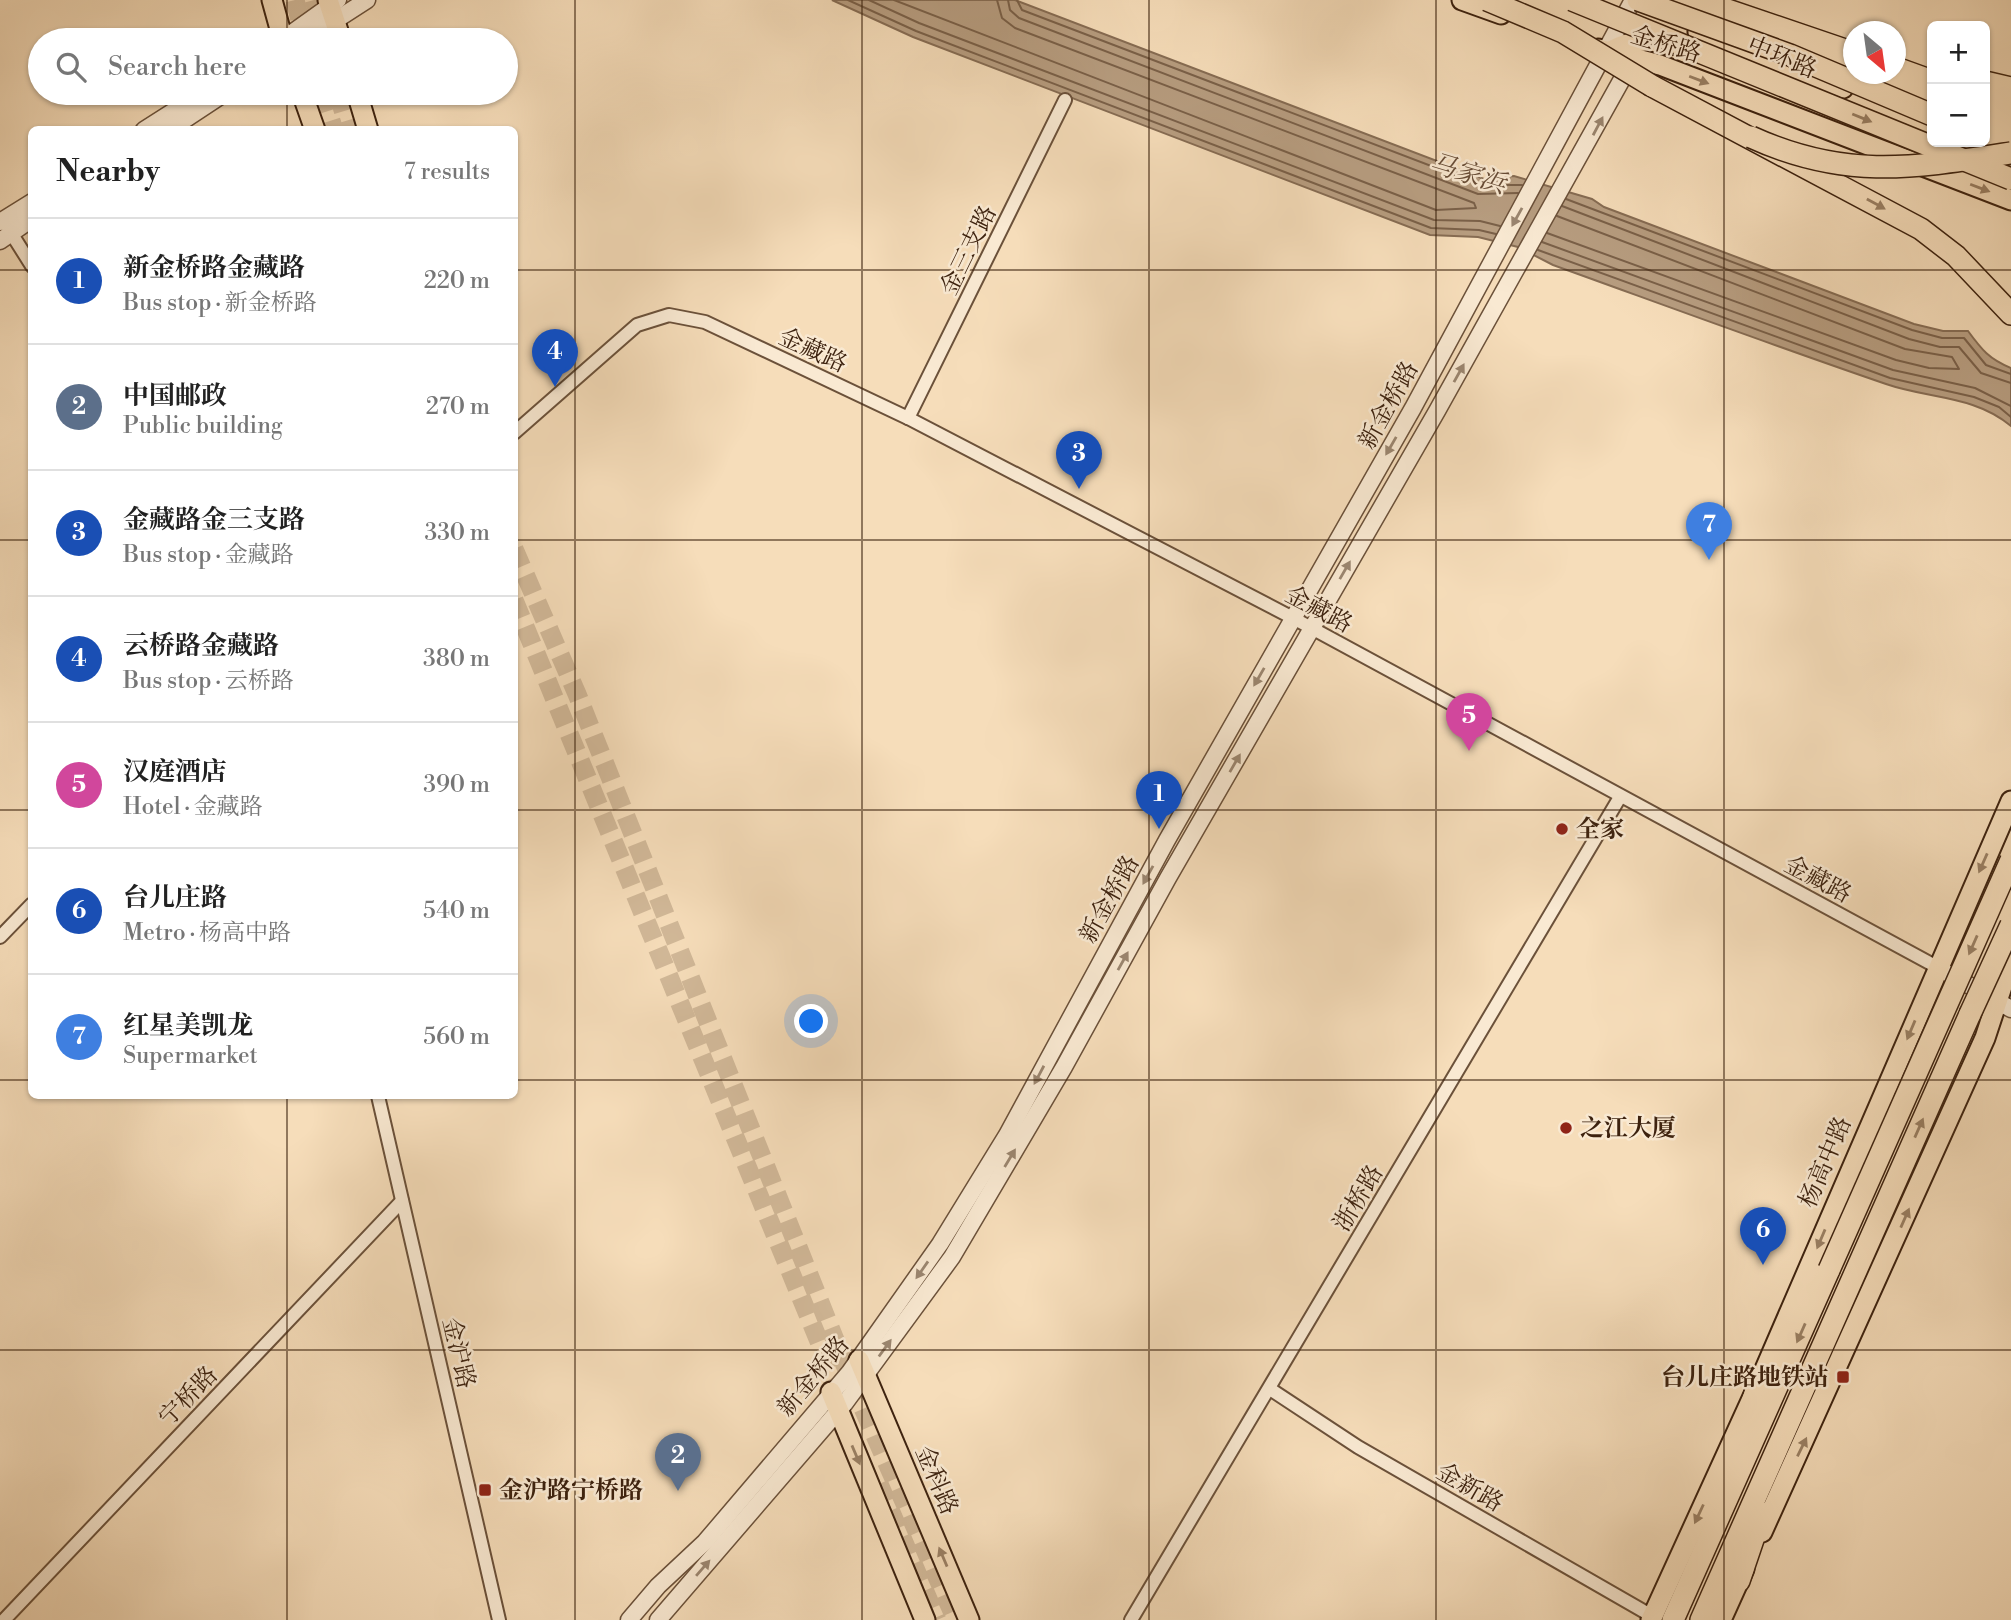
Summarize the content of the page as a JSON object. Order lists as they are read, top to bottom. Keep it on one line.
{"streets":{"highway":["中环路","杨高中路"],"main road":["金桥路","金科路"],"street":["金三支路","金藏路","新金桥路","浙桥路","金沪路","宁桥路","金新路"]},"crossings":[["金桥路","中环路"],["金桥路","新金桥路"],["中环路","新金桥路"],["金三支路","金藏路"],["金藏路","新金桥路"],["金藏路","杨高中路"],["金藏路","浙桥路"],["新金桥路","金科路"],["杨高中路","金新路"],["浙桥路","金新路"],["金沪路","宁桥路"]],"water":["马家浜"],"places":{"other":["全家","之江大厦"],"transit":["台儿庄路地铁站","金沪路宁桥路"]},"north":"bottom right","page":{"map_buttons":["+","−"],"search":"Search here","heading":["Nearby","7 results"],"list":[{"mark":"1","name":"新金桥路金藏路","note":"Bus stop · 新金桥路","value":"220 m"},{"mark":"2","name":"中国邮政","note":"Public building","value":"270 m"},{"mark":"3","name":"金藏路金三支路","note":"Bus stop · 金藏路","value":"330 m"},{"mark":"4","name":"云桥路金藏路","note":"Bus stop · 云桥路","value":"380 m"},{"mark":"5","name":"汉庭酒店","note":"Hotel · 金藏路","value":"390 m"},{"mark":"6","name":"台儿庄路","note":"Metro · 杨高中路","value":"540 m"},{"mark":"7","name":"红星美凯龙","note":"Supermarket","value":"560 m"}],"pins":["4","3","7","5","1","6","2"]}}
